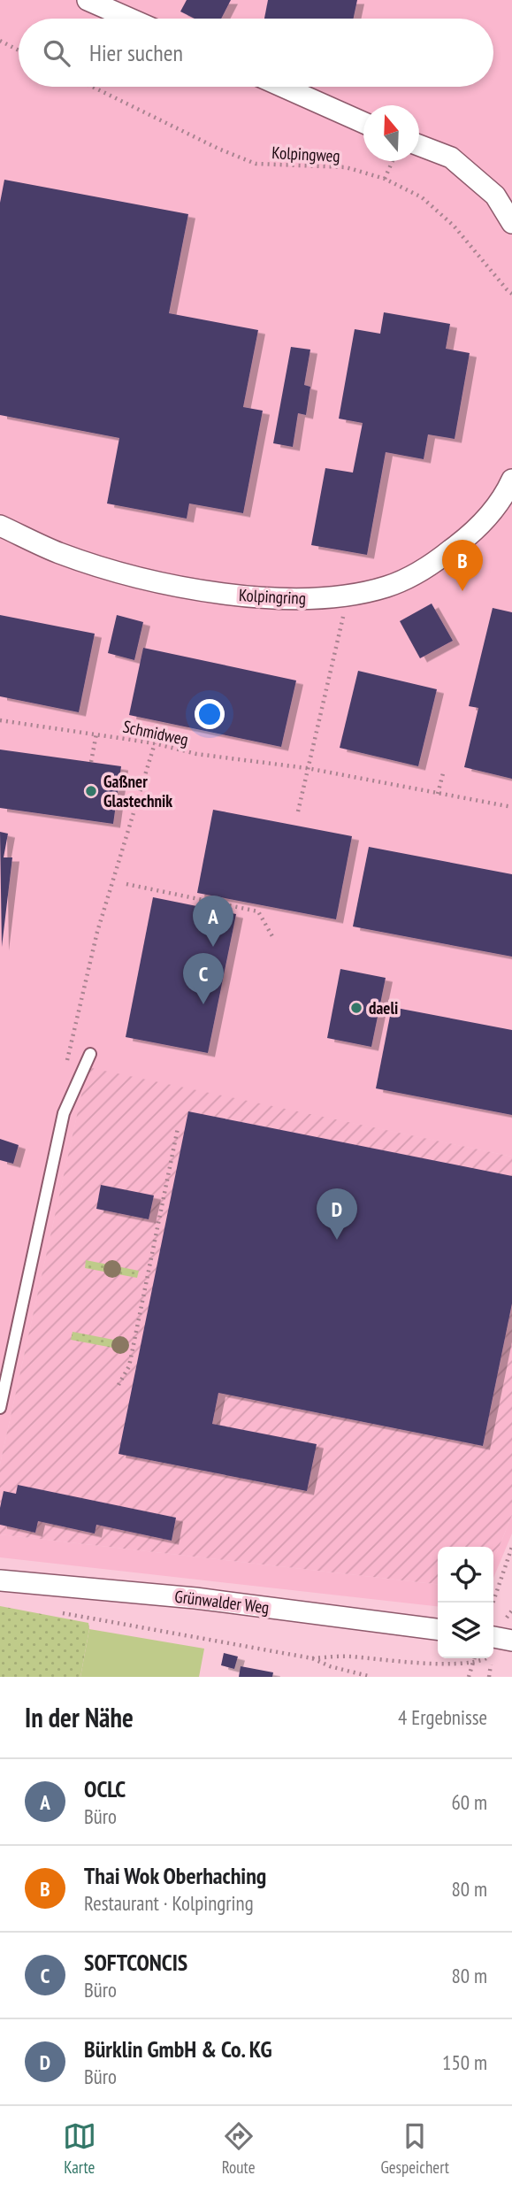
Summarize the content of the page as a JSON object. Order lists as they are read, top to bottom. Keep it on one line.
{"streets":{"street":["Kolpingring","Grünwalder Weg"],"path":["Kolpingweg","Schmidweg"]},"places":["Gaßner Glastechnik","daeli"],"north":"top","page":{"search":"Hier suchen","pins":["B","A","C","D"],"heading":["In der Nähe","4 Ergebnisse"],"list":[{"mark":"A","name":"OCLC","note":"Büro","value":"60 m"},{"mark":"B","name":"Thai Wok Oberhaching","note":"Restaurant · Kolpingring","value":"80 m"},{"mark":"C","name":"SOFTCONCIS","note":"Büro","value":"80 m"},{"mark":"D","name":"Bürklin GmbH & Co. KG","note":"Büro","value":"150 m"}],"nav":["Karte","Route","Gespeichert"]}}
